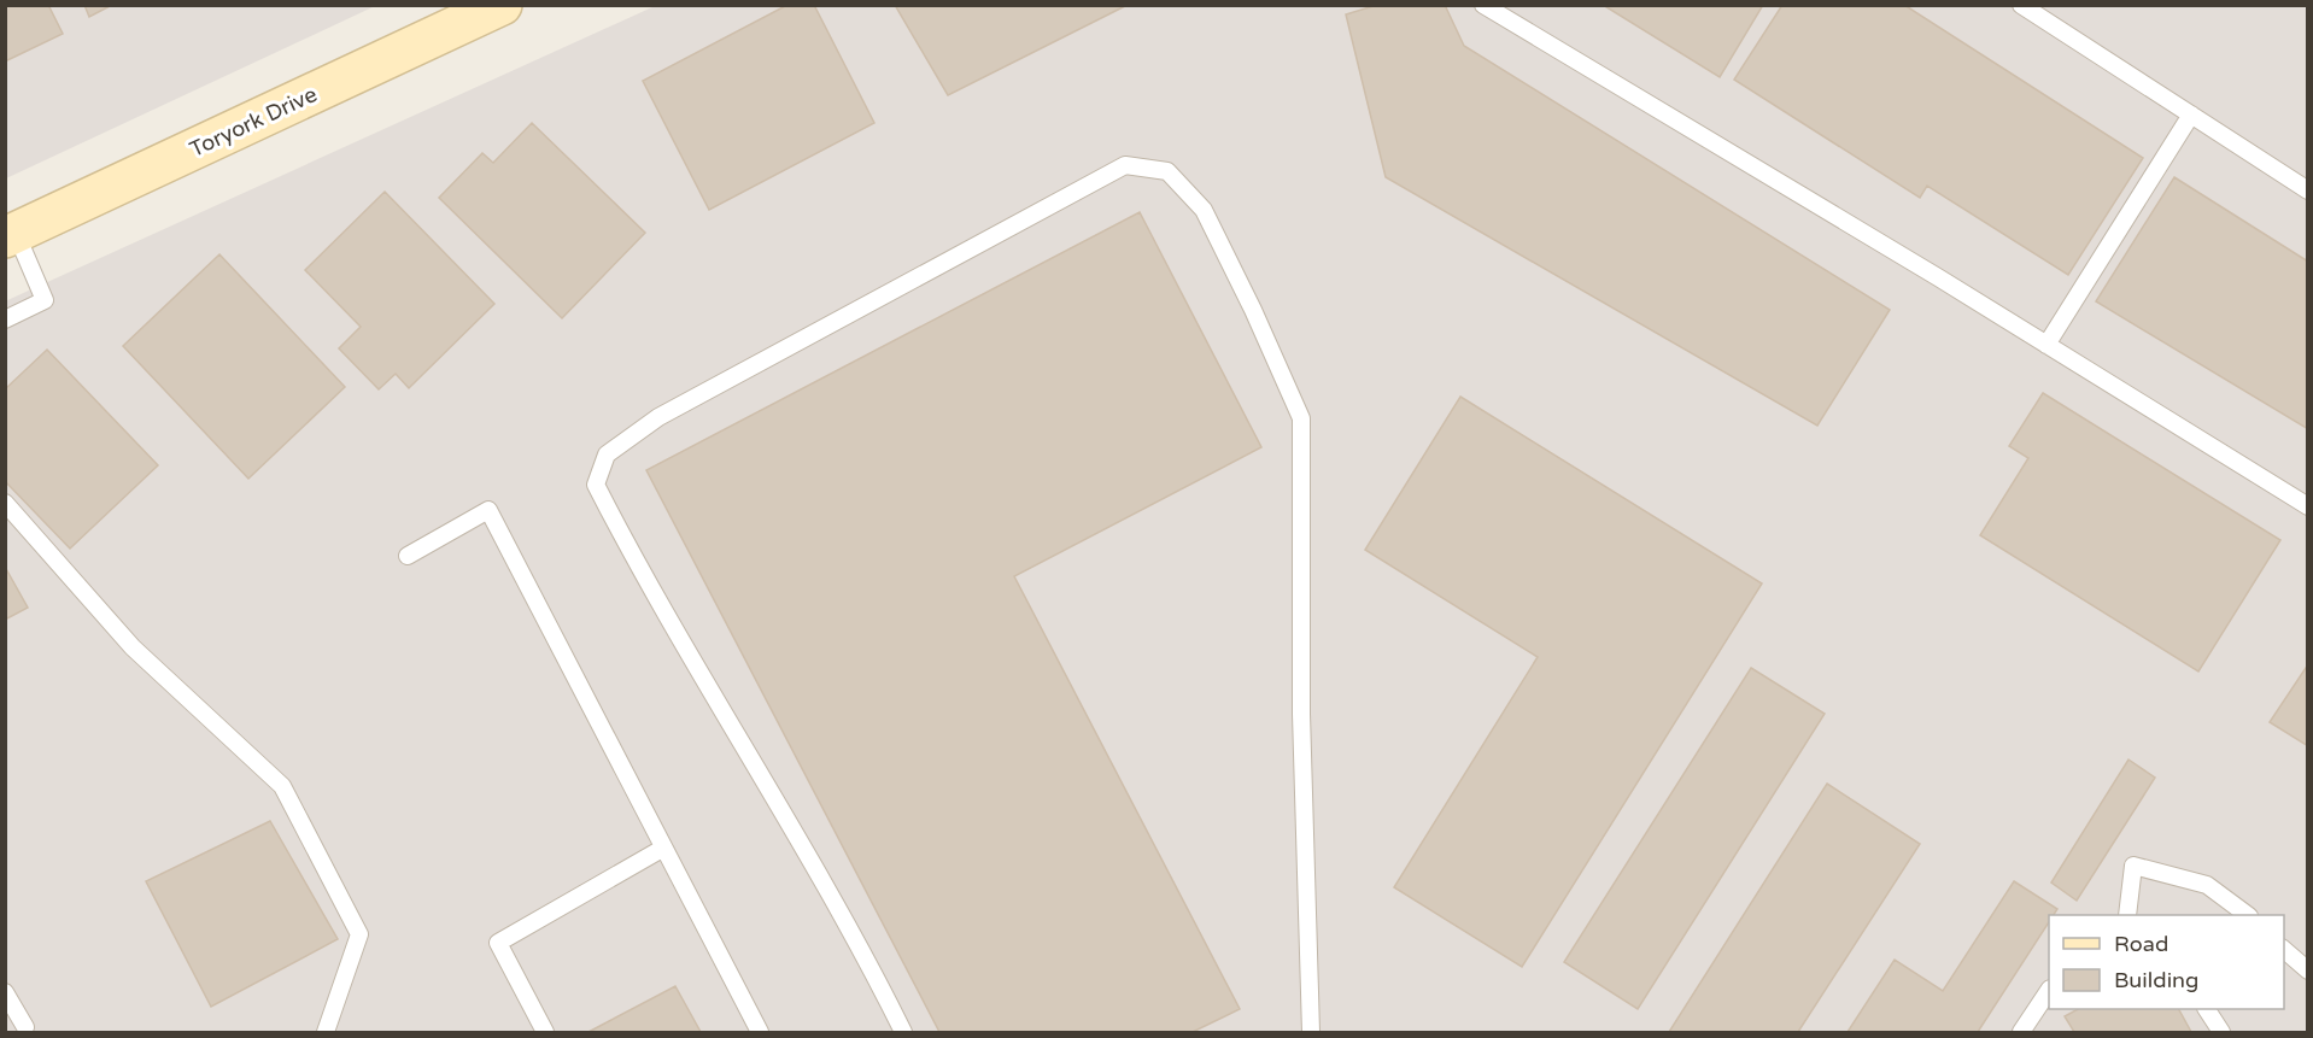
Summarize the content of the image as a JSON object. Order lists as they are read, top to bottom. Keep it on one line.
{"streets":{"street":["Toryork Drive"]},"legend":["Road","Building"]}
